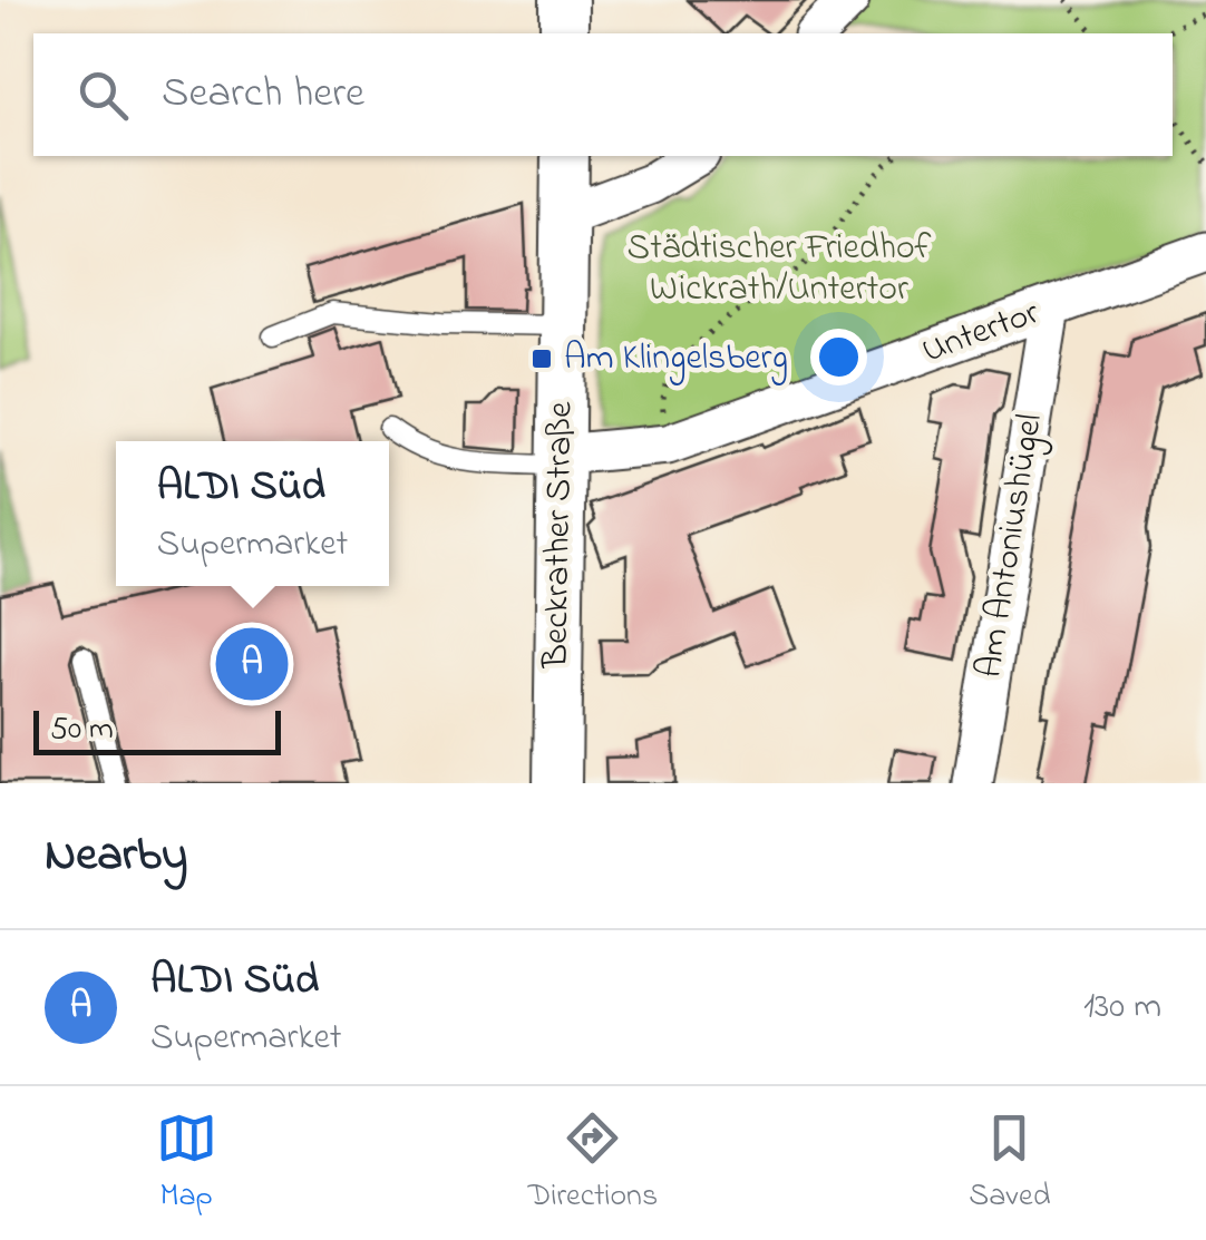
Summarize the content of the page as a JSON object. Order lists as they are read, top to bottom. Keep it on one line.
{"streets":{"street":["Untertor","Beckrather Straße","Am Antoniushügel"]},"crossings":[["Untertor","Beckrather Straße"],["Untertor","Am Antoniushügel"]],"parks":["Städtischer Friedhof Wickrath/Untertor"],"places":{"transit":["Am Klingelsberg"]},"scale_bar":"50 m","page":{"search":"Search here","popup":["ALDI Süd","Supermarket"],"pins":"A","scale":"50 m","heading":"Nearby","list":[{"mark":"A","name":"ALDI Süd","note":"Supermarket","value":"130 m"}],"nav":["Map","Directions","Saved"]}}
